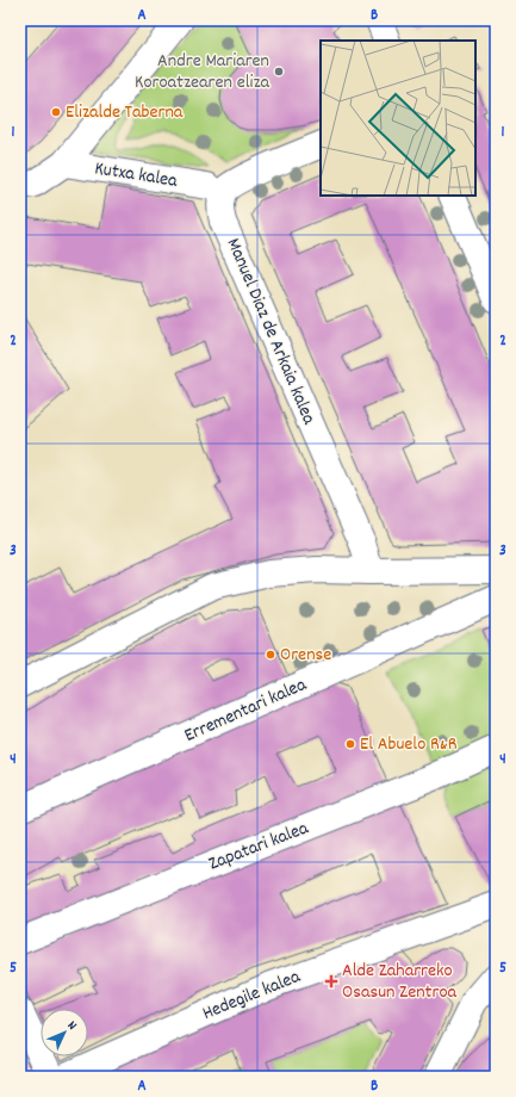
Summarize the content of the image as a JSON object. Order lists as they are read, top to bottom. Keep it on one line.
{"streets":{"street":["Kutxa kalea","Manuel Diaz de Arkaia kalea","Errementari kalea","Zapatari kalea","Hedegile kalea"]},"places":{"other":["Andre Mariaren Koroatzearen eliza","Elizalde Taberna","Orense","El Abuelo R&R"],"health":["Alde Zaharreko Osasun Zentroa"]},"north":"top right","grid":{"columns":["A","B"],"rows":["1","2","3","4","5"]}}
